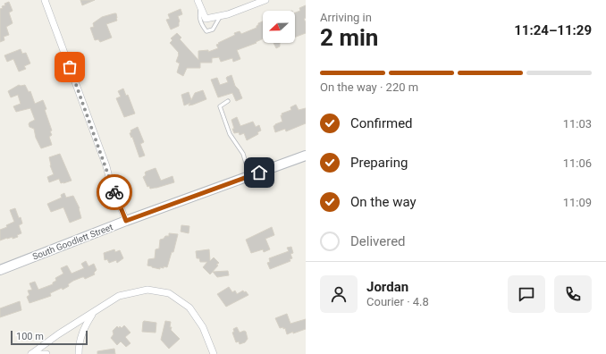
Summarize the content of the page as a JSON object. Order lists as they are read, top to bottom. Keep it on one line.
{"streets":{"main road":["South Goodlett Street"]},"scale_bar":"100 m","north":"left","page":{"heading":["2 min","Arriving in","11:24–11:29"],"panel":["Jordan","Courier · 4.8"],"bar":"On the way · 220 m","list":[["Confirmed","11:03"],["Preparing","11:06"],["On the way","11:09"],"Delivered"],"scale":"100 m"}}
